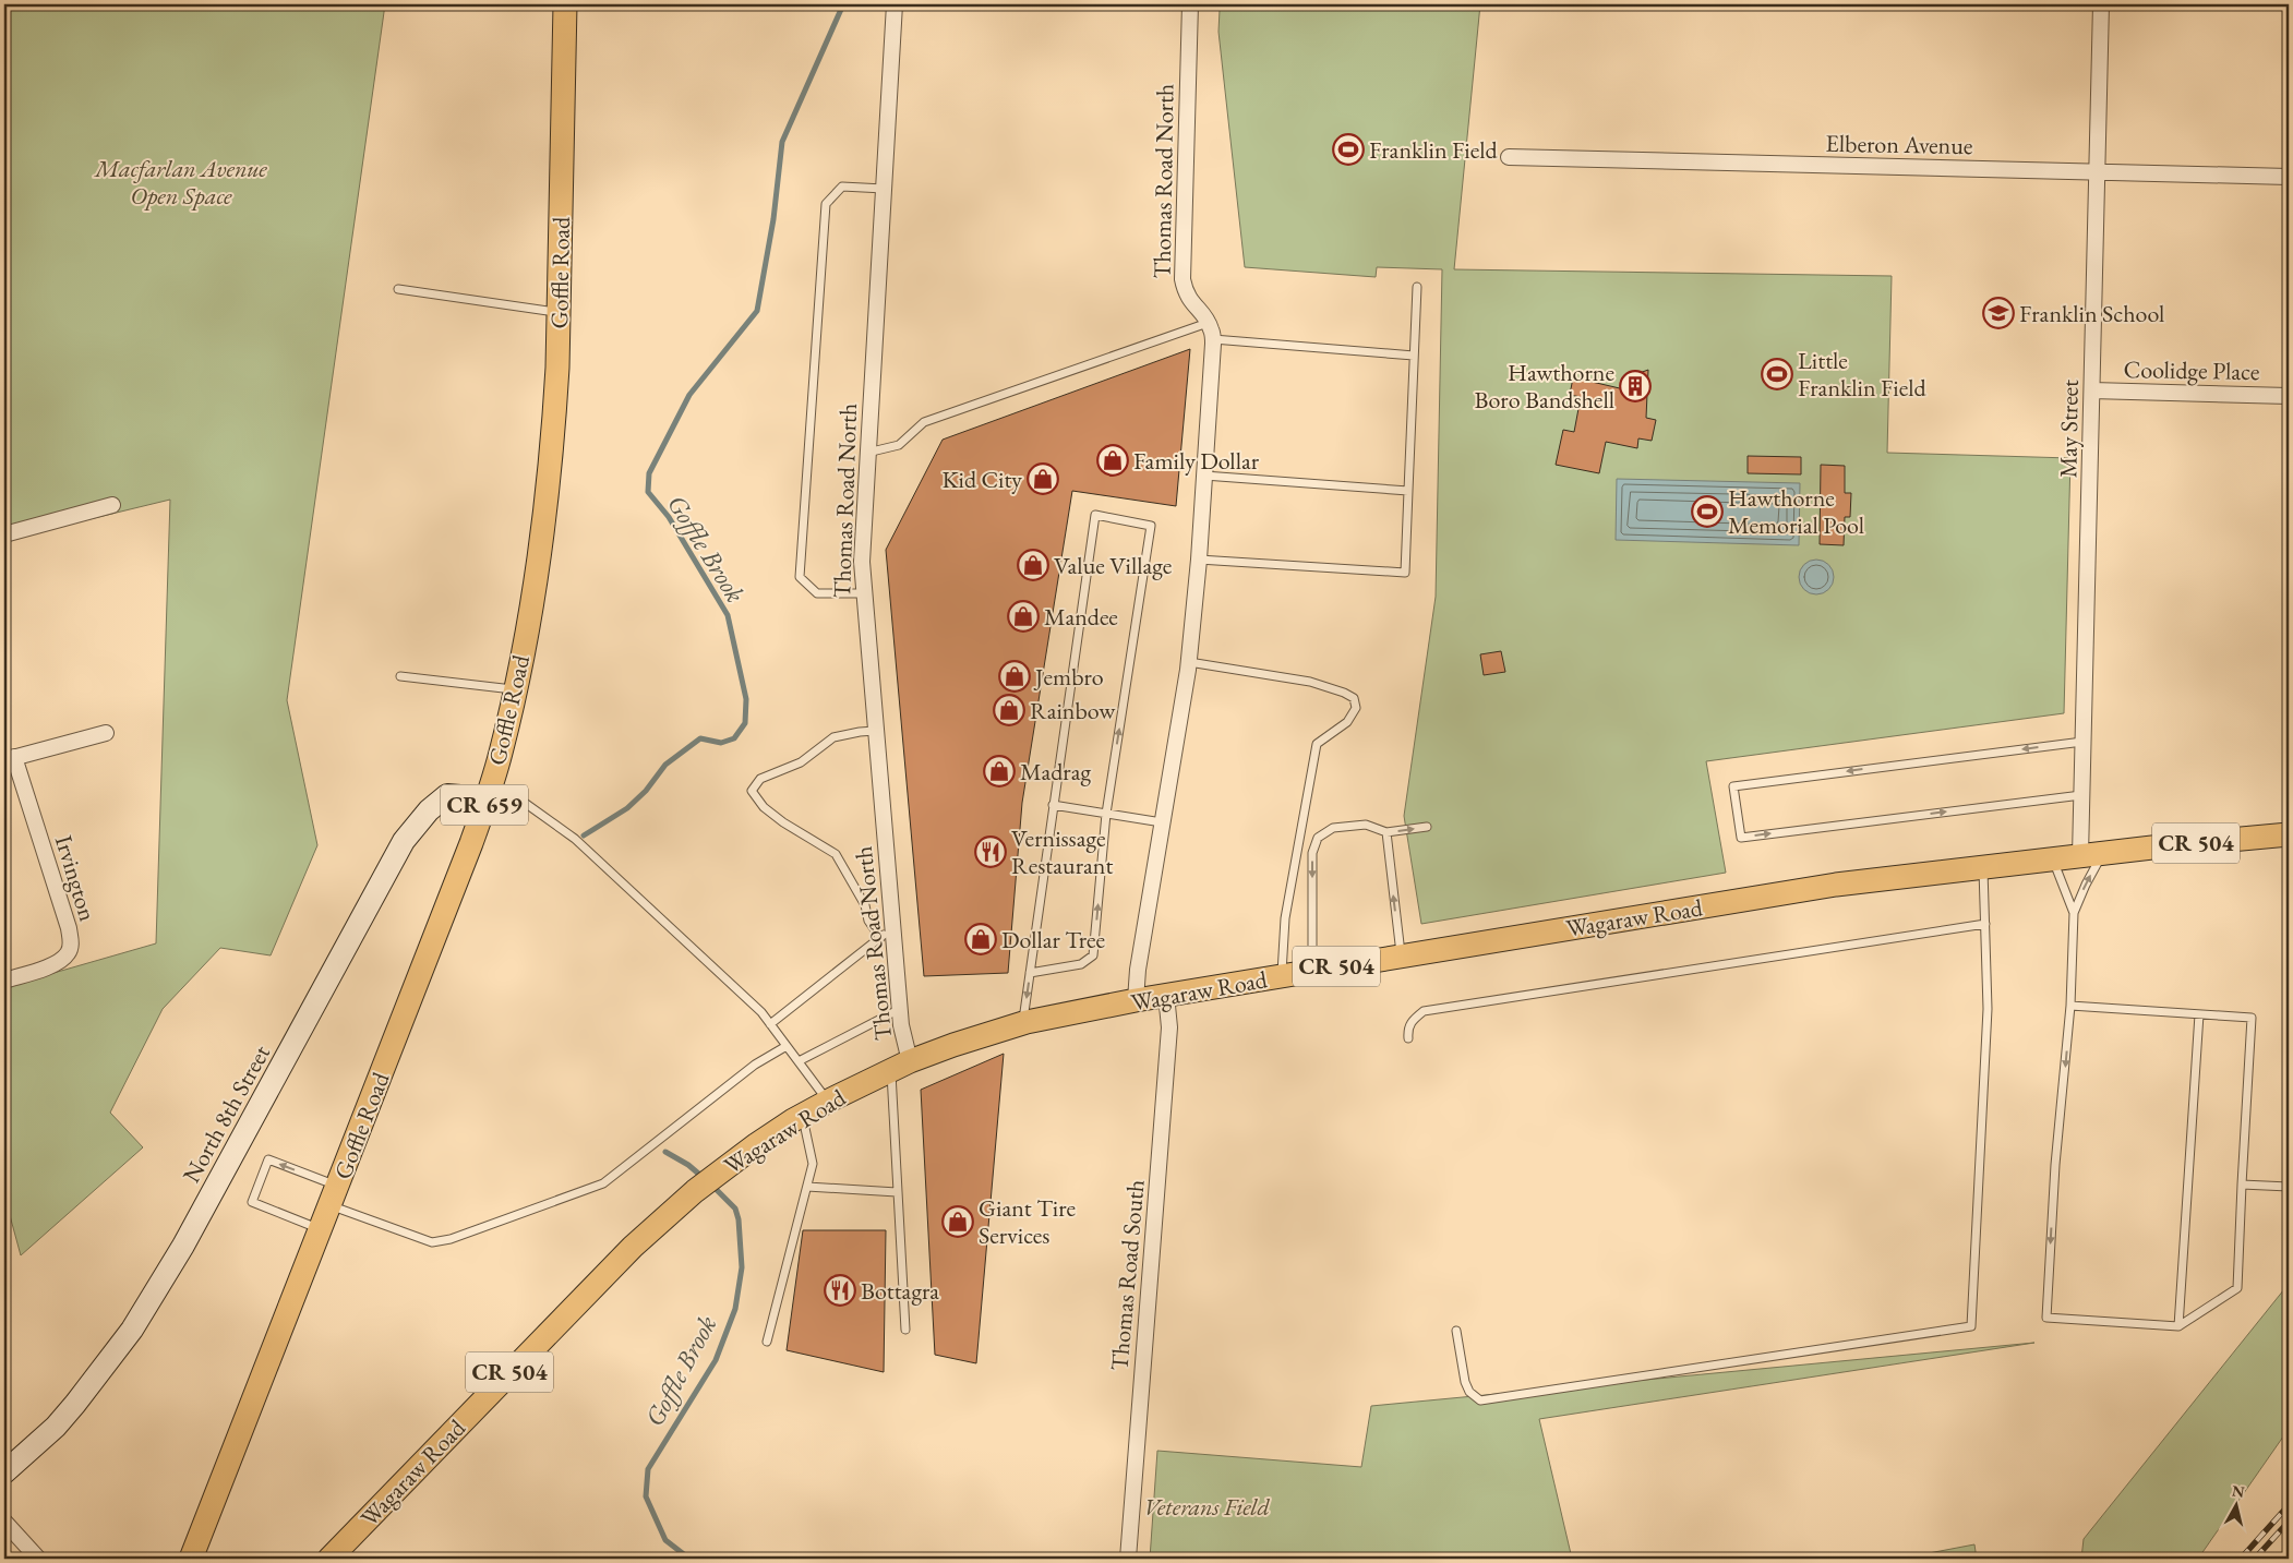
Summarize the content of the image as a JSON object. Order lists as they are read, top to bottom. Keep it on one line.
{"streets":{"main road":["Goffle Road","CR 659","CR 504","Wagaraw Road"],"street":["Elberon Avenue","Thomas Road North","Coolidge Place","May Street","Irvington","North 8th Street","Thomas Road South"]},"crossings":[["Elberon Avenue","May Street"],["Thomas Road North","Wagaraw Road"],["Goffle Road","North 8th Street"],["Coolidge Place","May Street"],["May Street","Wagaraw Road"],["Wagaraw Road","Thomas Road South"]],"water":["Goffle Brook"],"parks":["Macfarlan Avenue Open Space","Veterans Field"],"places":{"sports":["Franklin Field","Little Franklin Field","Hawthorne Memorial Pool"],"school or university":["Franklin School"],"building":["Hawthorne Boro Bandshell"],"shop":["Family Dollar","Kid City","Value Village","Mandee","Jembro","Rainbow","Madrag","Dollar Tree","Giant Tire Services"],"restaurant":["Vernissage Restaurant","Bottagra"]},"north":"top"}
